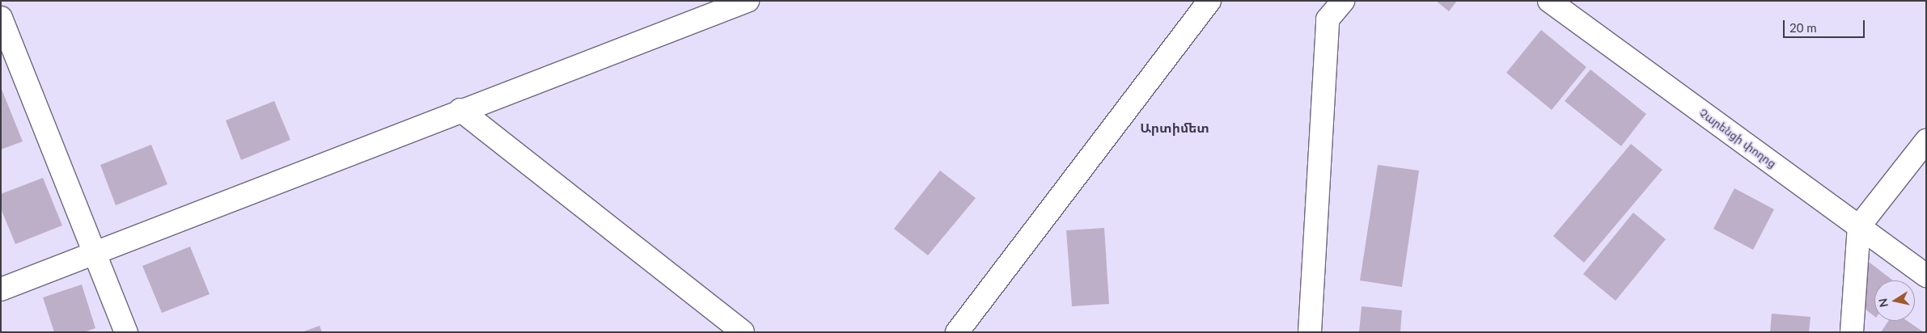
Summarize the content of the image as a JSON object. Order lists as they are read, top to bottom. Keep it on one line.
{"streets":{"street":["Չարենցի փողոց"]},"districts":["Արտիմետ"],"scale_bar":"20 m","north":"left"}
